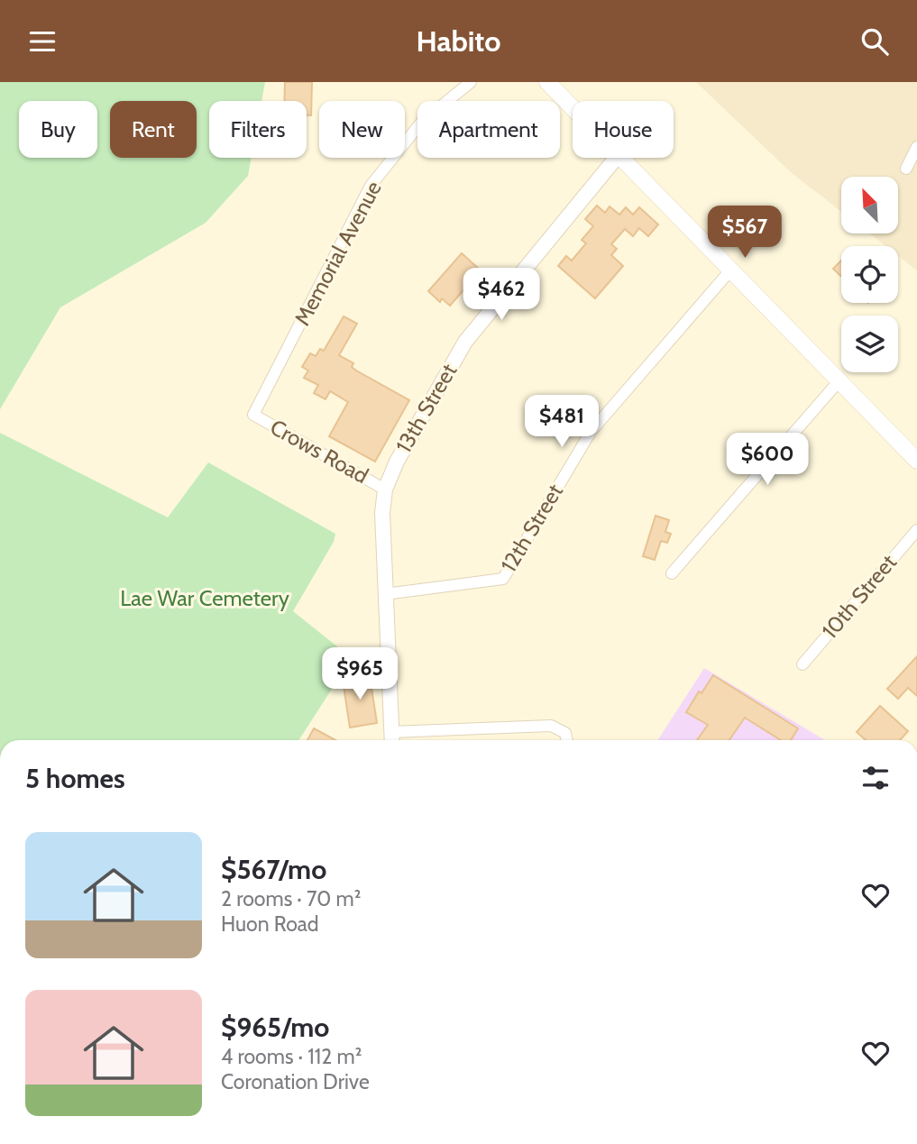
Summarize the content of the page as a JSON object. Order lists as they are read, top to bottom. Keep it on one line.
{"streets":{"street":["Memorial Avenue","13th Street","Crows Road","12th Street","10th Street"]},"crossings":[["Memorial Avenue","Crows Road"],["13th Street","Crows Road"],["13th Street","12th Street"]],"parks":["Lae War Cemetery"],"north":"top left","page":{"header":"Habito","chip":["Buy","Rent","Filters","New","Apartment","House"],"price":["$567","$462","$481","$600","$965"],"heading":"5 homes","list":[{"name":"$567/mo","note":"2 rooms · 70 m² · Huon Road"},{"name":"$965/mo","note":"4 rooms · 112 m² · Coronation Drive"}]}}
